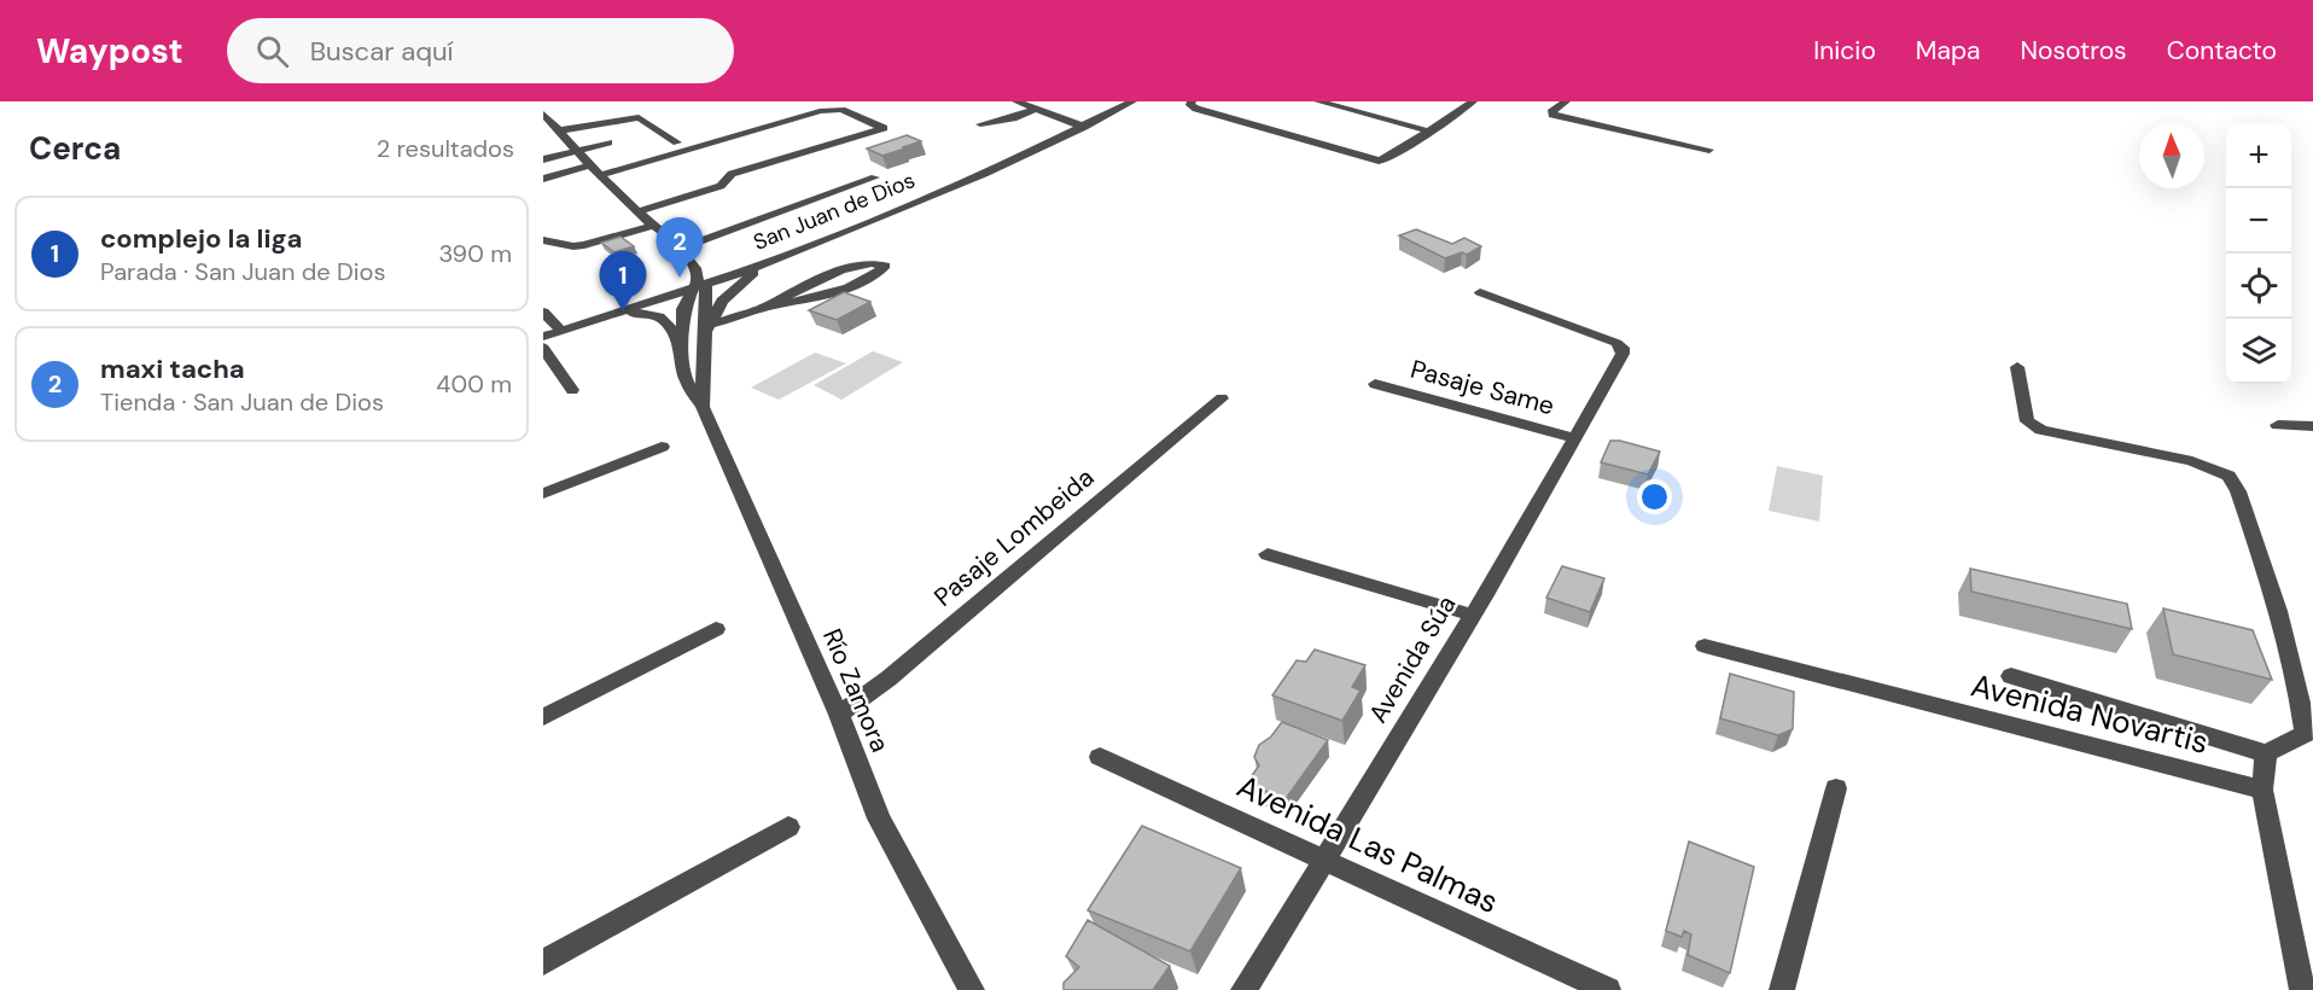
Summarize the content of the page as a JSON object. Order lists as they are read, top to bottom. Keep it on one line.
{"streets":{"street":["San Juan de Dios","Pasaje Same","Pasaje Lombeida","Avenida Súa","Río Zamora","Avenida Novartis","Avenida Las Palmas"]},"crossings":[["San Juan de Dios","Río Zamora"],["Pasaje Same","Avenida Súa"],["Pasaje Lombeida","Río Zamora"],["Avenida Súa","Avenida Las Palmas"]],"north":"top","page":{"header":"Waypost","search":"Buscar aquí","nav":["Inicio","Mapa","Nosotros","Contacto"],"heading":["Cerca","2 resultados"],"map_buttons":["+","−"],"list":[{"mark":"1","name":"complejo la liga","note":"Parada · San Juan de Dios","value":"390 m"},{"mark":"2","name":"maxi tacha","note":"Tienda · San Juan de Dios","value":"400 m"}],"pins":["2","1"]}}
